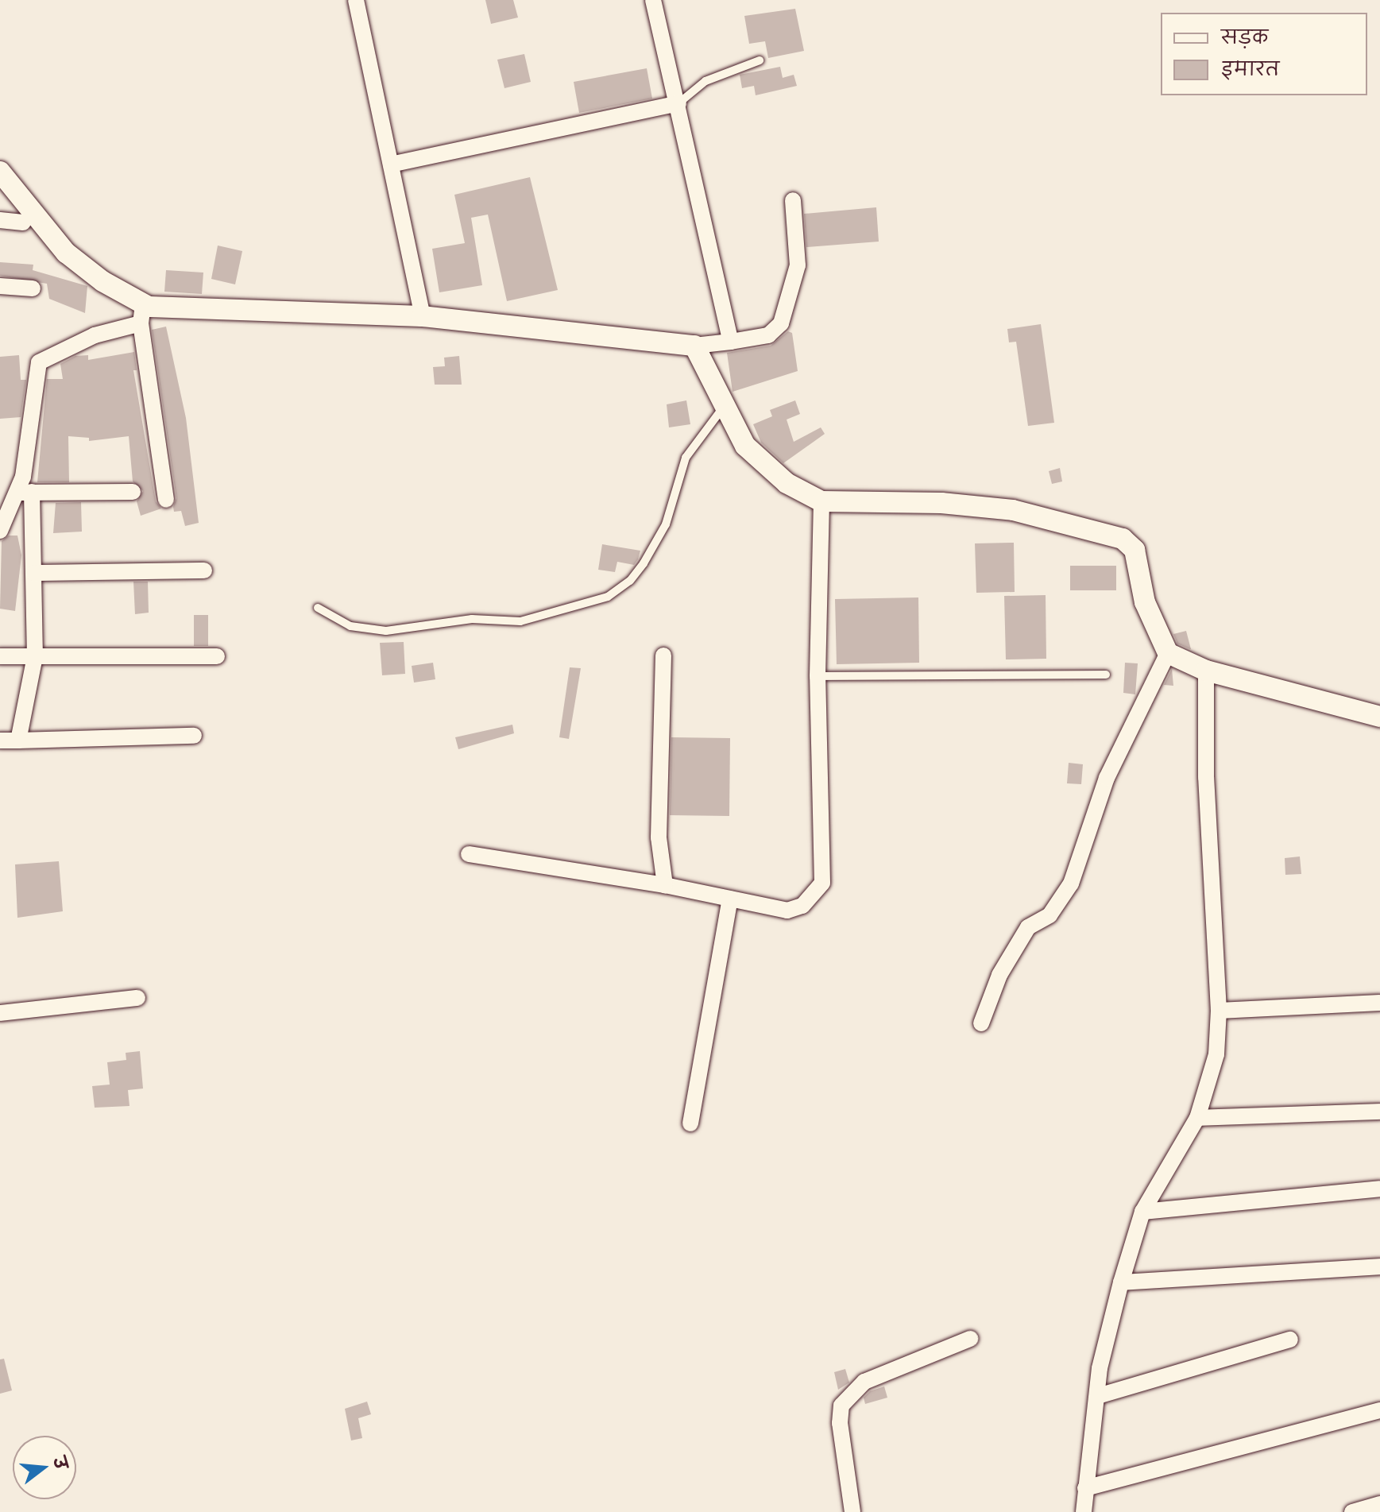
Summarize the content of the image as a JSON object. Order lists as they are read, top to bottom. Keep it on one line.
{"legend":["सड़क","इमारत"],"north":"right"}
